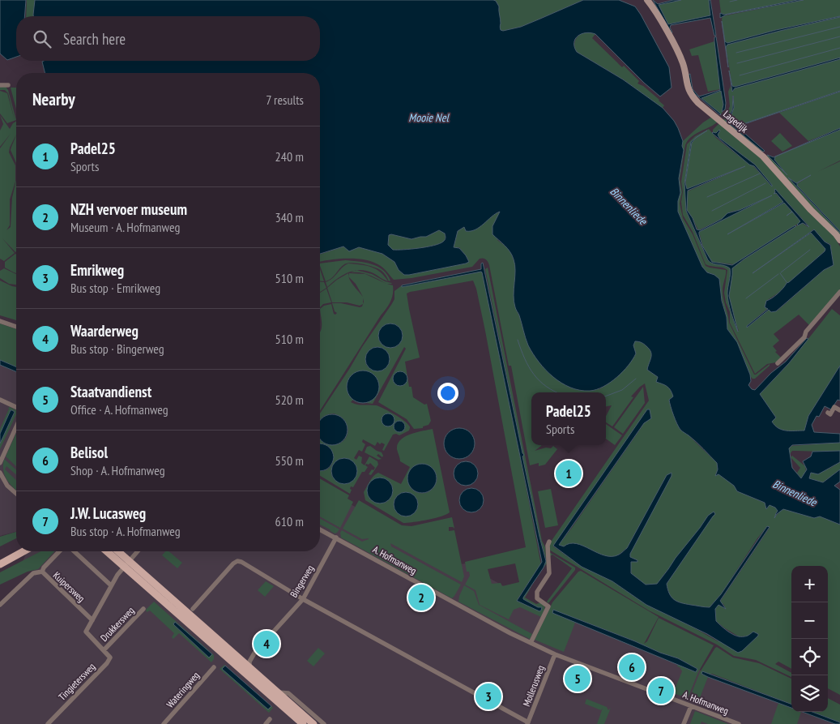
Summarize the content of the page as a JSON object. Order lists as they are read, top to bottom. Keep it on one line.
{"streets":{"street":["Lagedijk","A. Hofmanweg","Bingerweg","Kuipersweg","Drukkersweg","Tingietersweg","Mollerusweg","Wateringweg"]},"crossings":[["A. Hofmanweg","Bingerweg"],["A. Hofmanweg","Mollerusweg"],["Drukkersweg","Tingietersweg"]],"water":["Mooie Nel","Binnenliede"],"page":{"search":"Search here","heading":["Nearby","7 results"],"list":[{"mark":"1","name":"Padel25","note":"Sports","value":"240 m"},{"mark":"2","name":"NZH vervoer museum","note":"Museum · A. Hofmanweg","value":"340 m"},{"mark":"3","name":"Emrikweg","note":"Bus stop · Emrikweg","value":"510 m"},{"mark":"4","name":"Waarderweg","note":"Bus stop · Bingerweg","value":"510 m"},{"mark":"5","name":"Staatvandienst","note":"Office · A. Hofmanweg","value":"520 m"},{"mark":"6","name":"Belisol","note":"Shop · A. Hofmanweg","value":"550 m"},{"mark":"7","name":"J.W. Lucasweg","note":"Bus stop · A. Hofmanweg","value":"610 m"}],"popup":["Padel25","Sports"],"pins":["1","2","4","6","5","7","3"],"map_buttons":["+","−"]}}
